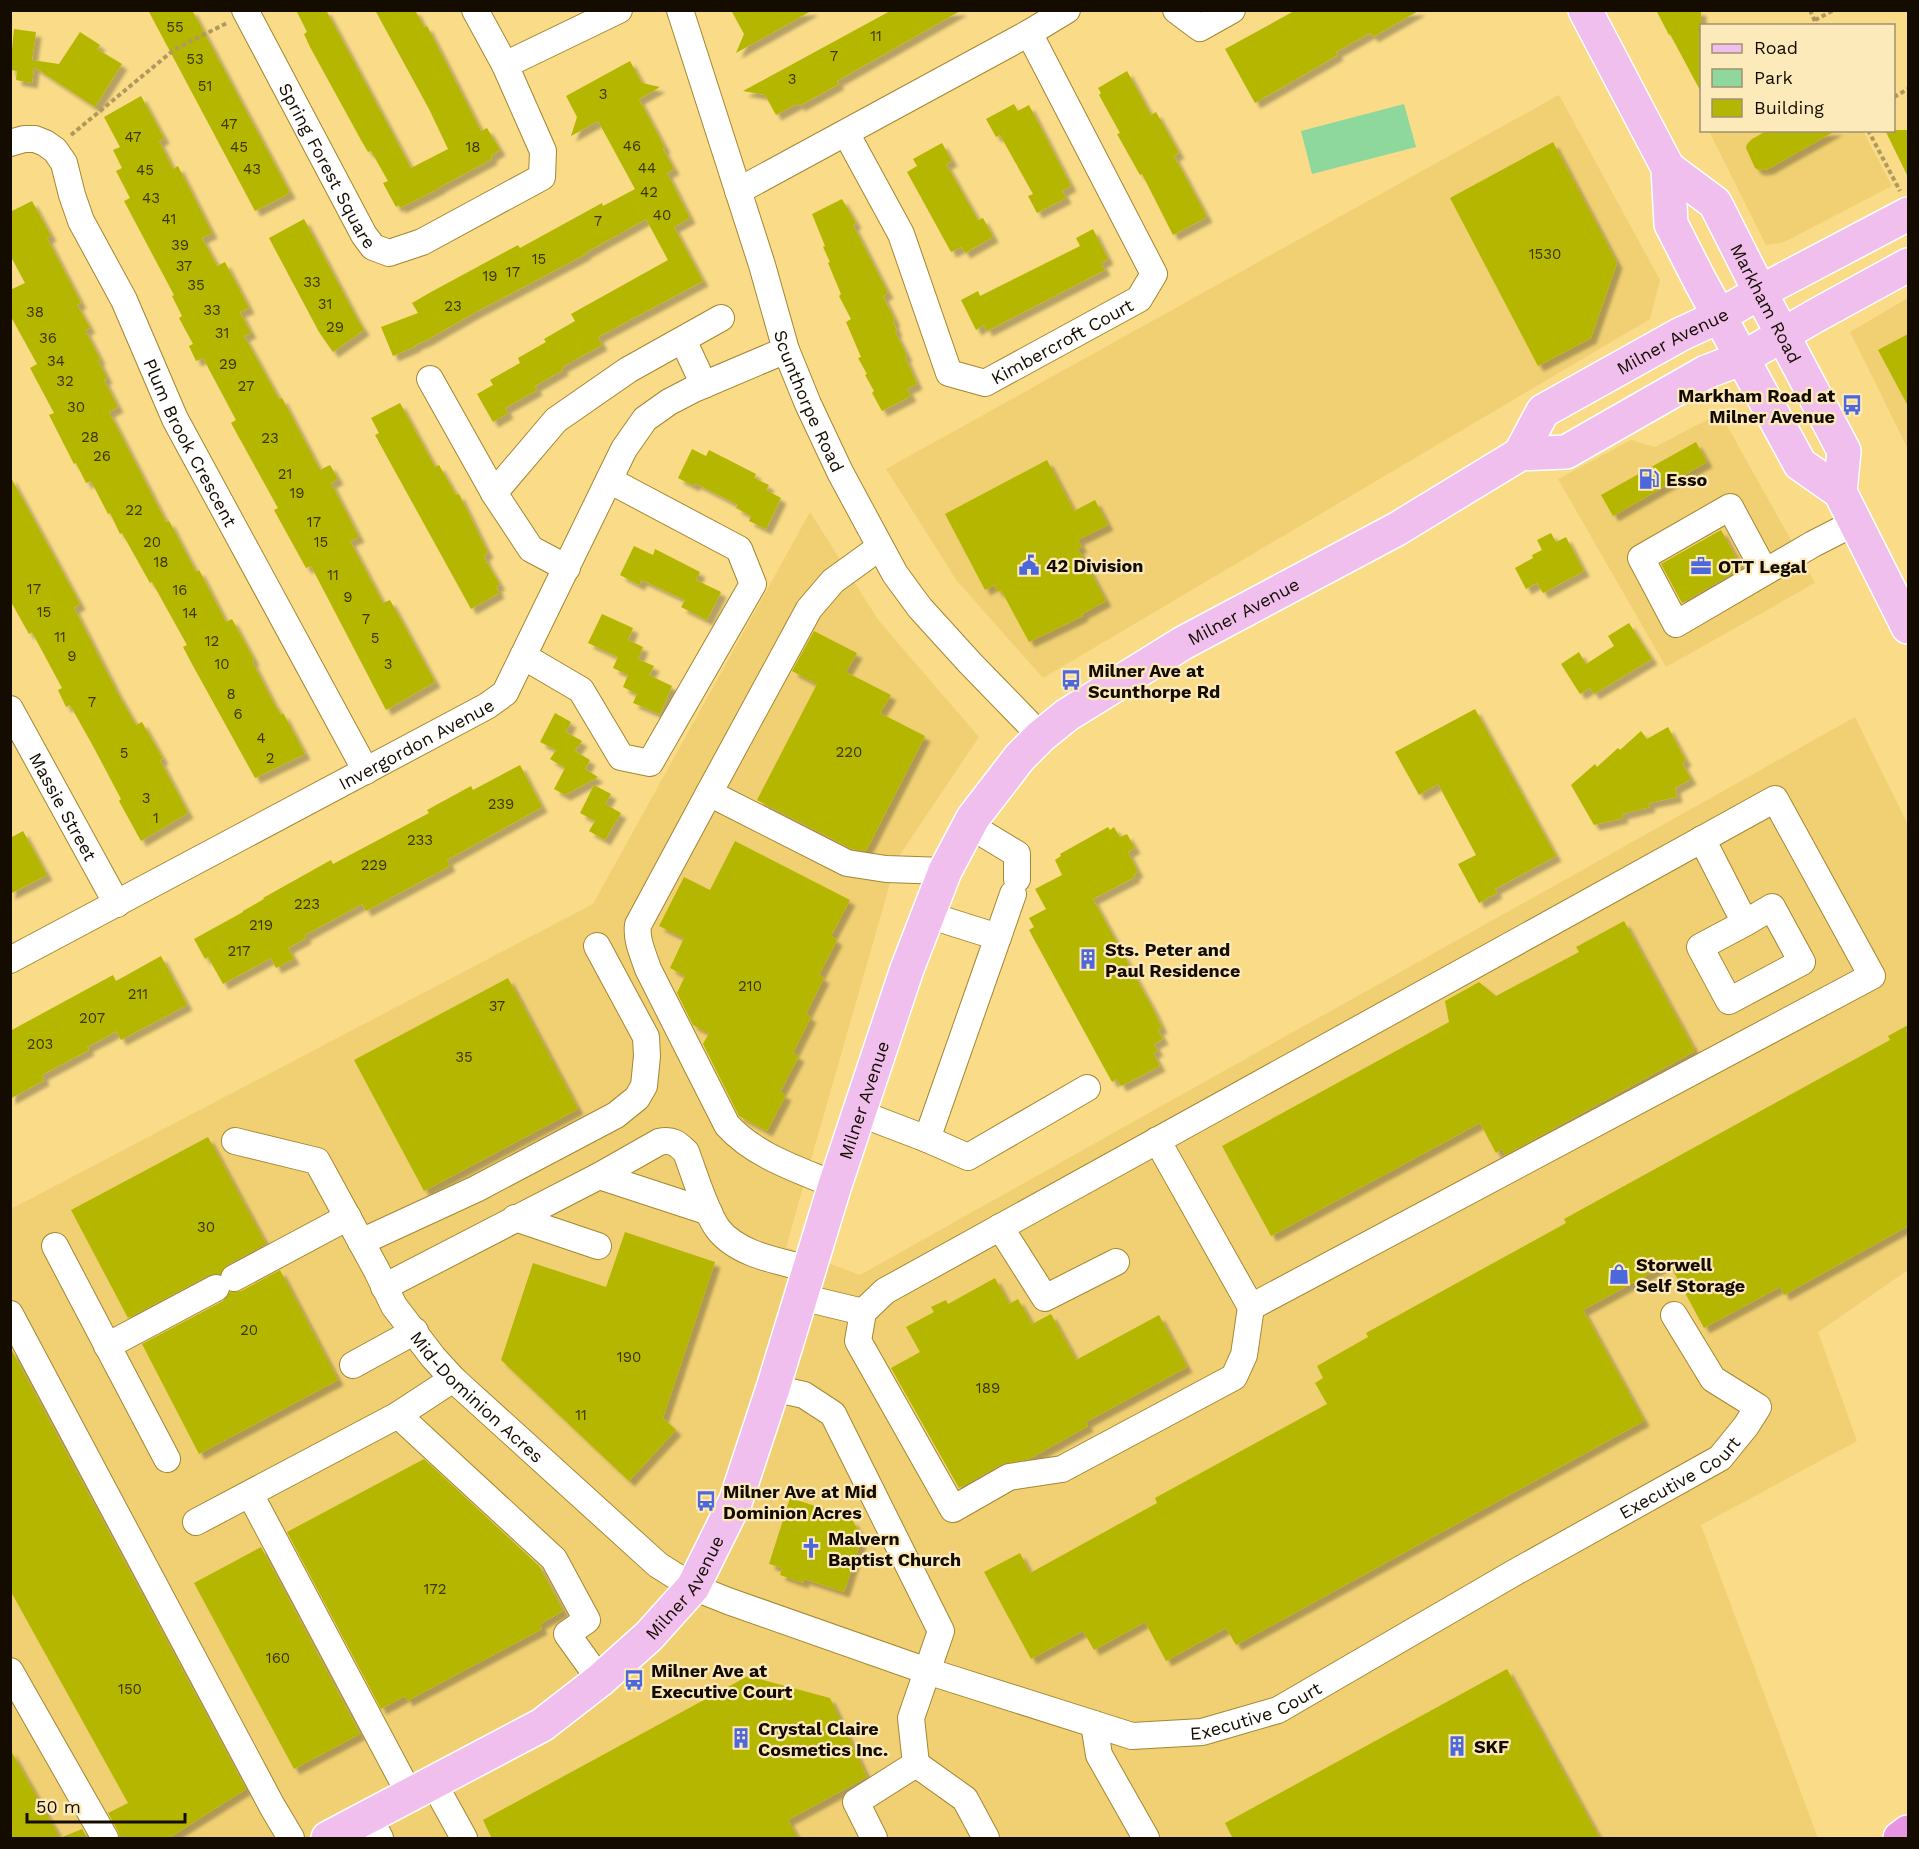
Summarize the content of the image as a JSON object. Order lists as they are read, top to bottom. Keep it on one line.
{"streets":{"main road":["Markham Road","Milner Avenue"],"street":["Spring Forest Square","Kimbercroft Court","Scunthorpe Road","Plum Brook Crescent","Invergordon Avenue","Massie Street","Mid-Dominion Acres","Executive Court"]},"crossings":[["Markham Road","Milner Avenue"],["Milner Avenue","Scunthorpe Road"],["Milner Avenue","Mid-Dominion Acres"],["Milner Avenue","Executive Court"],["Scunthorpe Road","Invergordon Avenue"],["Plum Brook Crescent","Invergordon Avenue"],["Invergordon Avenue","Massie Street"],["Mid-Dominion Acres","Executive Court"]],"places":{"bus stop":["Markham Road at Milner Avenue","Milner Ave at Scunthorpe Rd","Milner Ave at Mid Dominion Acres","Milner Ave at Executive Court"],"fuel station":["Esso"],"public building":["42 Division"],"office":["OTT Legal"],"building":["Sts. Peter and Paul Residence","Crystal Claire Cosmetics Inc.","SKF"],"shop":["Storwell Self Storage"],"church":["Malvern Baptist Church"]},"house_numbers":["55","11","7","53","3","51","3","47","47","46","45","18","44","43","45","42","43","40","41","7","39","1530","15","37","17","19","33","35","31","23","33","38","29","31","36","34","29","32","27","30","28","23","26","21","19","22","17","20","15","18","11","17","16","9","15","14","7","11","5","12","9","10","3","8","7","6","4","220","5","2","3","239","1","233","229","223","219","217","210","211","37","207","203","35","30","20","190","189","11","172","160","150"],"legend":["Road","Park","Building"],"scale_bar":"50 m"}
